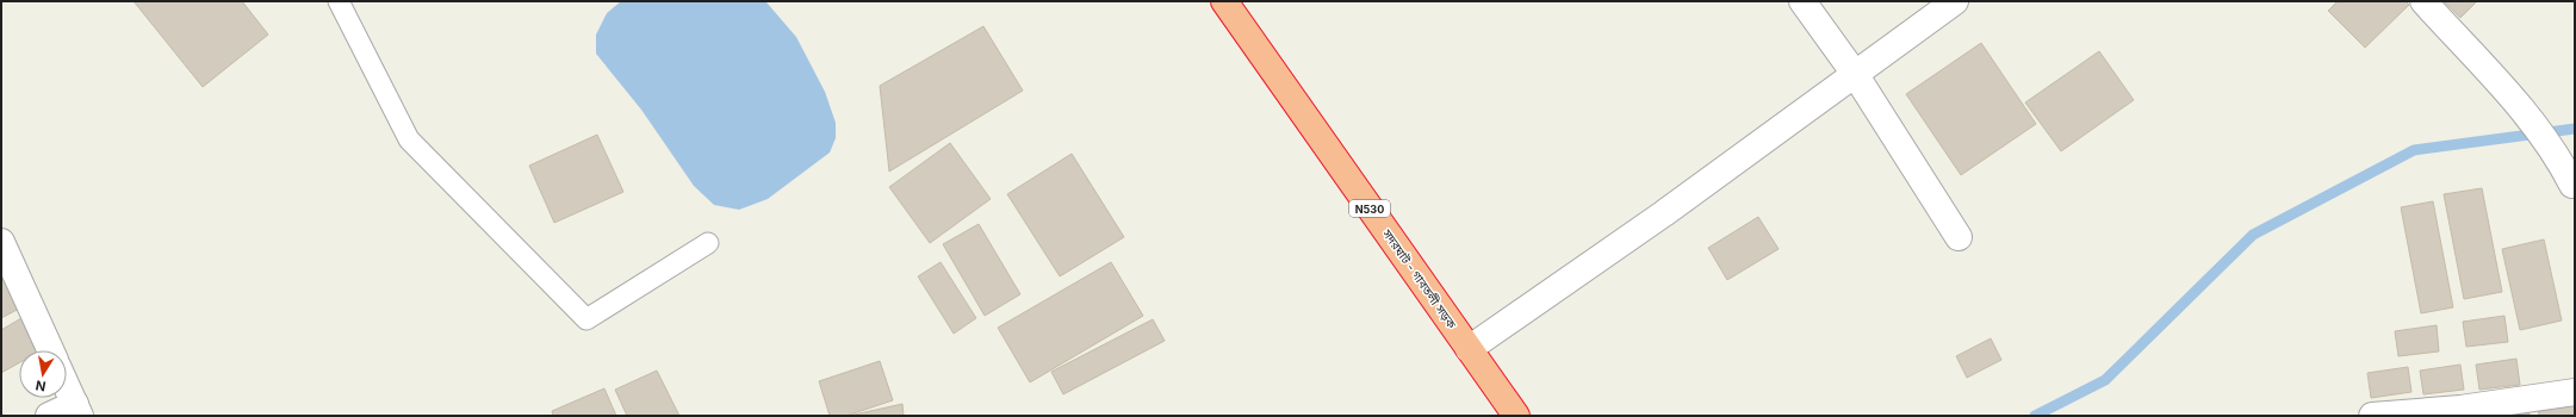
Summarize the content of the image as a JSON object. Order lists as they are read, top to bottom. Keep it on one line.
{"streets":{"highway":["N530","সদরঘাট - গাবতলী সড়ক"]},"north":"bottom"}
